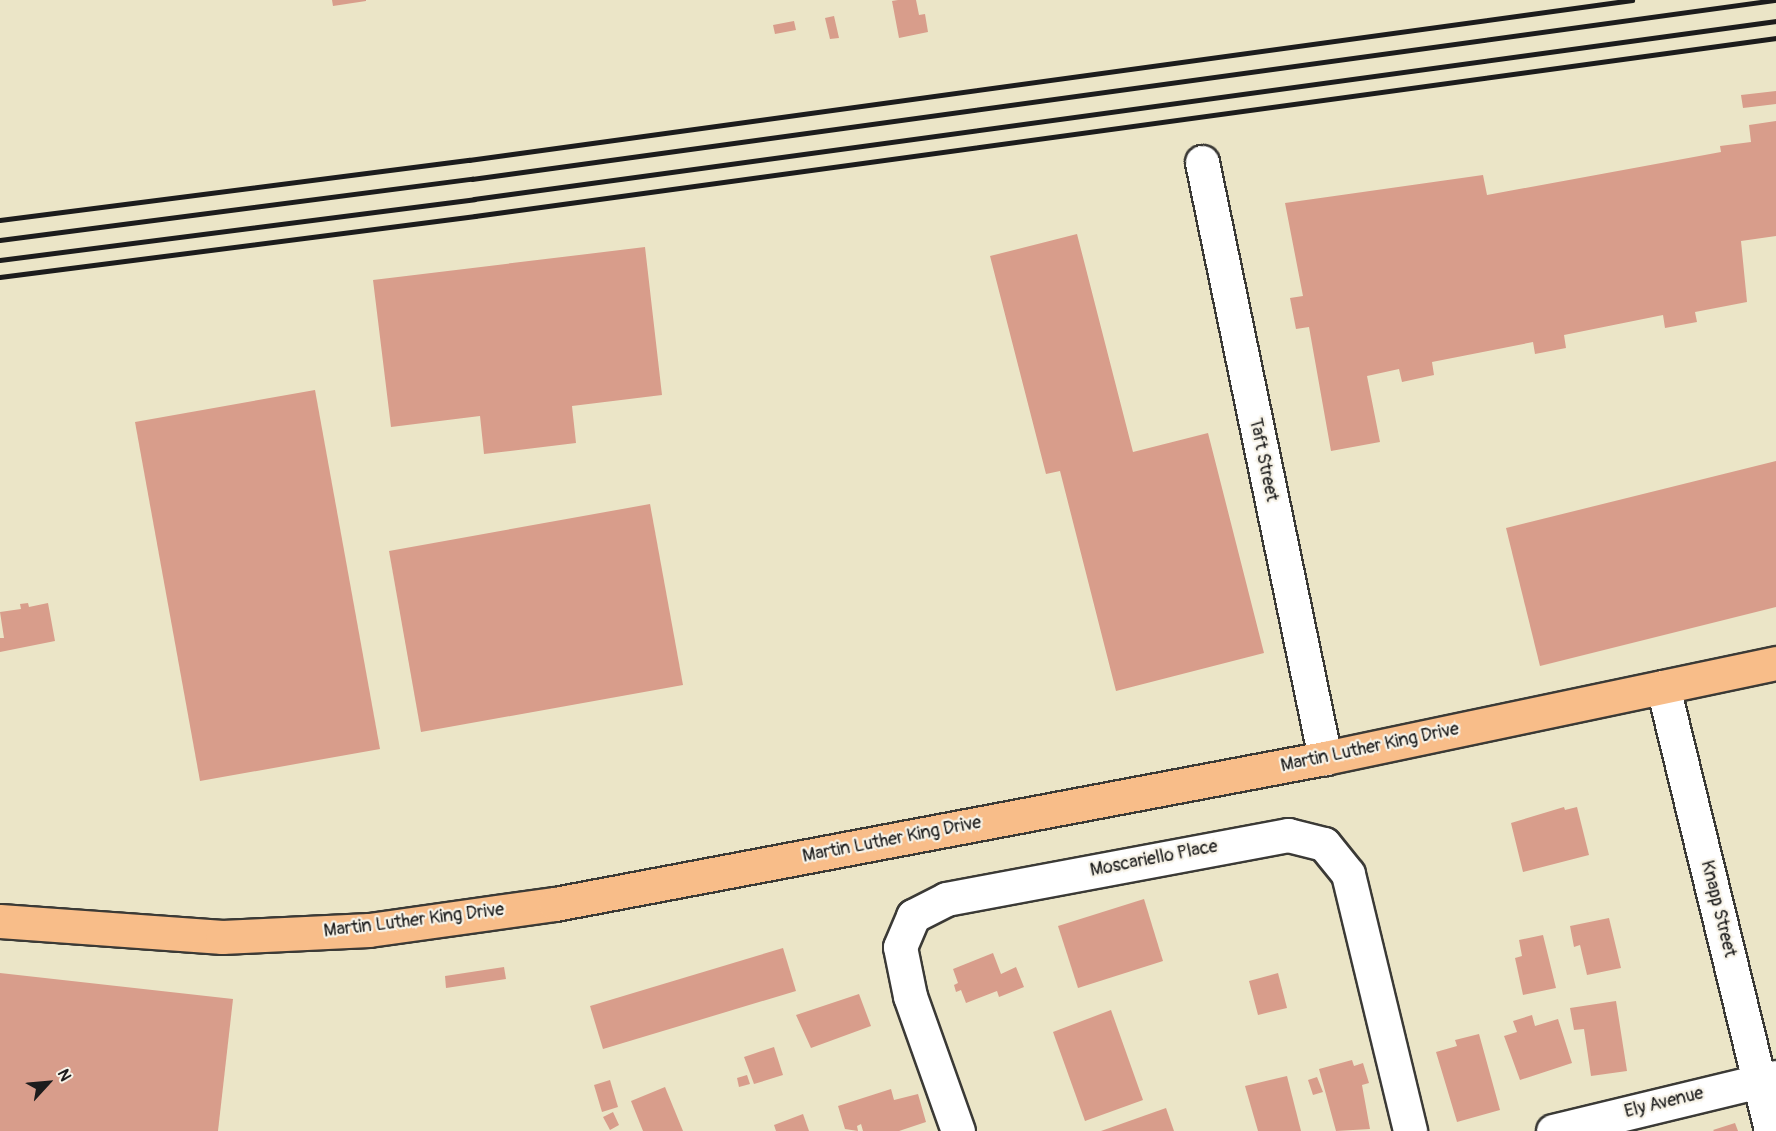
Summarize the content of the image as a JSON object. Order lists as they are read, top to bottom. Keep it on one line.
{"streets":{"main road":["Martin Luther King Drive"],"street":["Taft Street","Moscariello Place","Knapp Street","Ely Avenue"]},"crossings":[["Taft Street","Martin Luther King Drive"],["Martin Luther King Drive","Knapp Street"],["Knapp Street","Ely Avenue"]],"north":"top right"}
